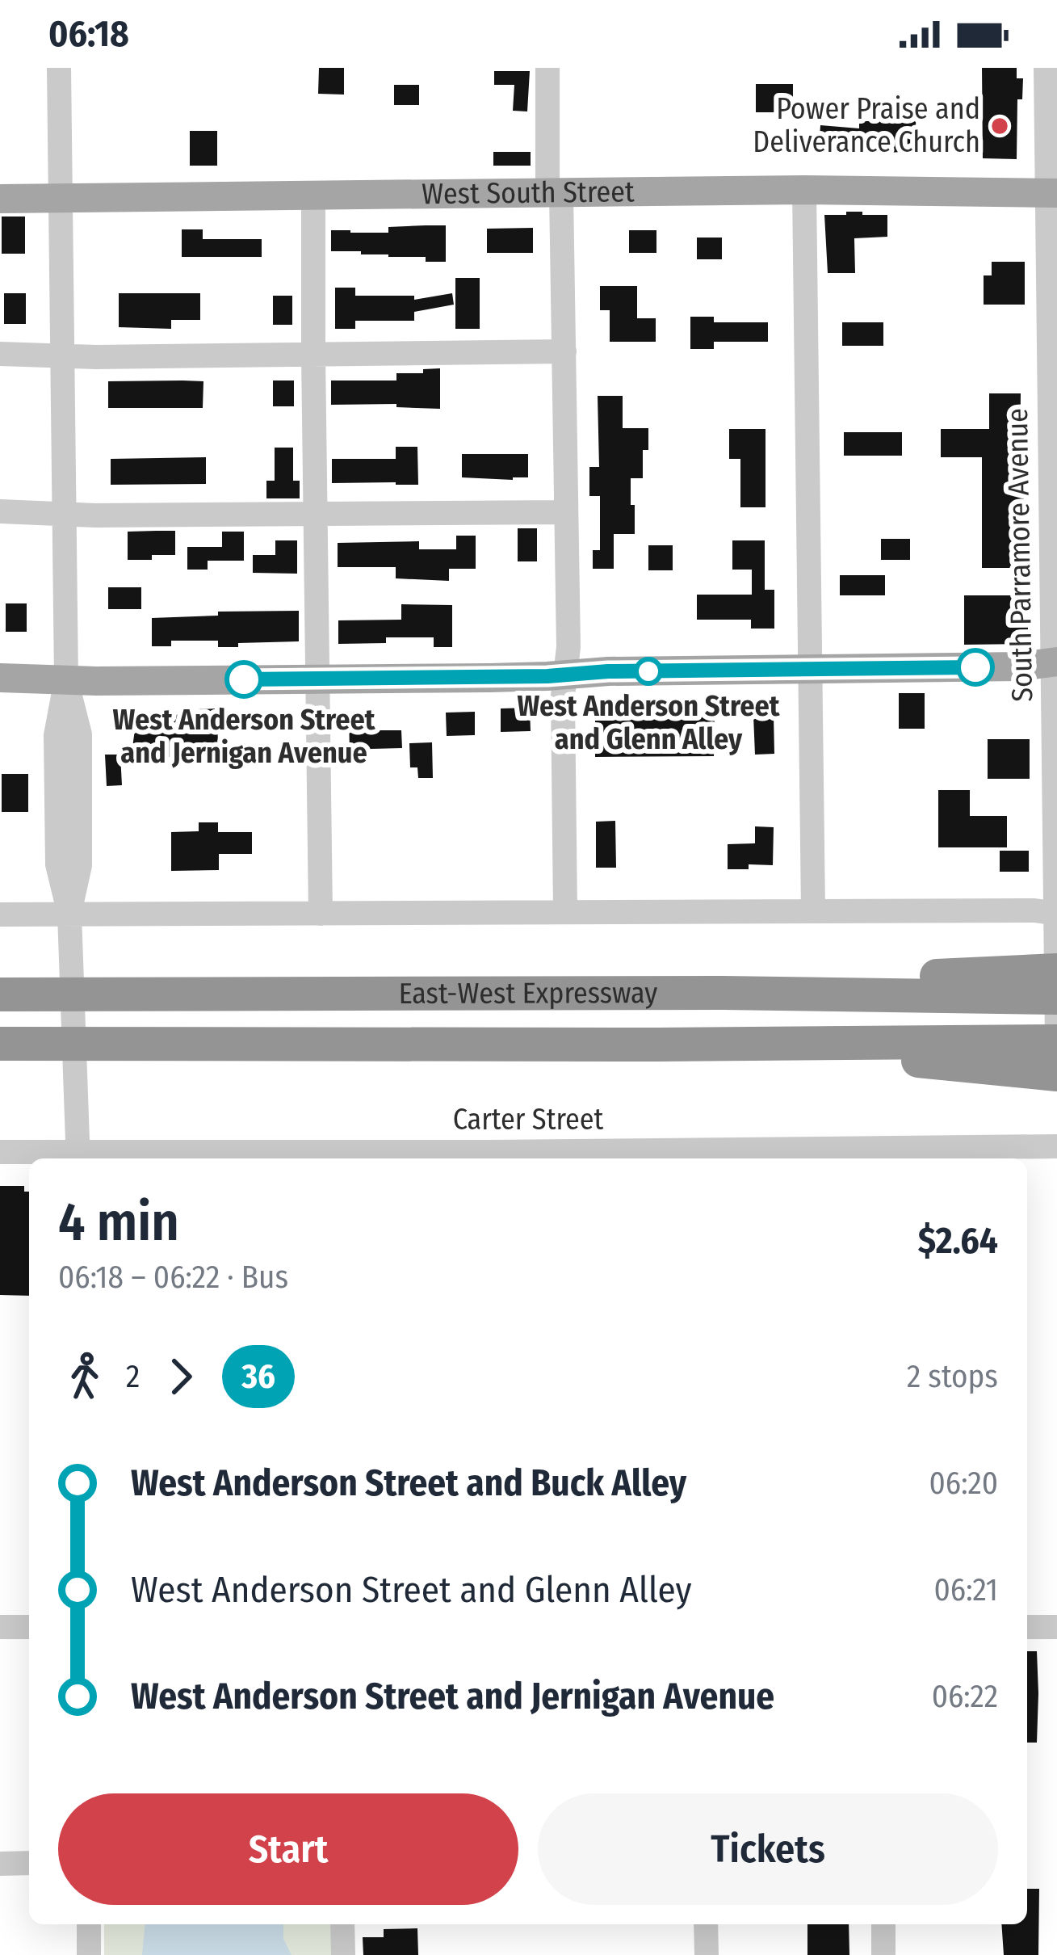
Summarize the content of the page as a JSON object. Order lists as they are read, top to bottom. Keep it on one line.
{"streets":{"highway":["East-West Expressway"],"main road":["West South Street"],"street":["South Parramore Avenue","Carter Street"]},"crossings":[["West South Street","South Parramore Avenue"],["South Parramore Avenue","East-West Expressway"]],"places":["Power Praise and Deliverance Church","West Anderson Street and Glenn Alley","West Anderson Street and Jernigan Avenue"],"lines":["bus line 36"],"page":{"status":"06:18","heading":["4 min","06:18 – 06:22 · Bus","$2.64"],"legs":["2","36","2 stops"],"list":[{"name":"West Anderson Street and Buck Alley","value":"06:20"},{"name":"West Anderson Street and Glenn Alley","value":"06:21"},{"name":"West Anderson Street and Jernigan Avenue","value":"06:22"}],"buttons":["Start","Tickets"]}}
